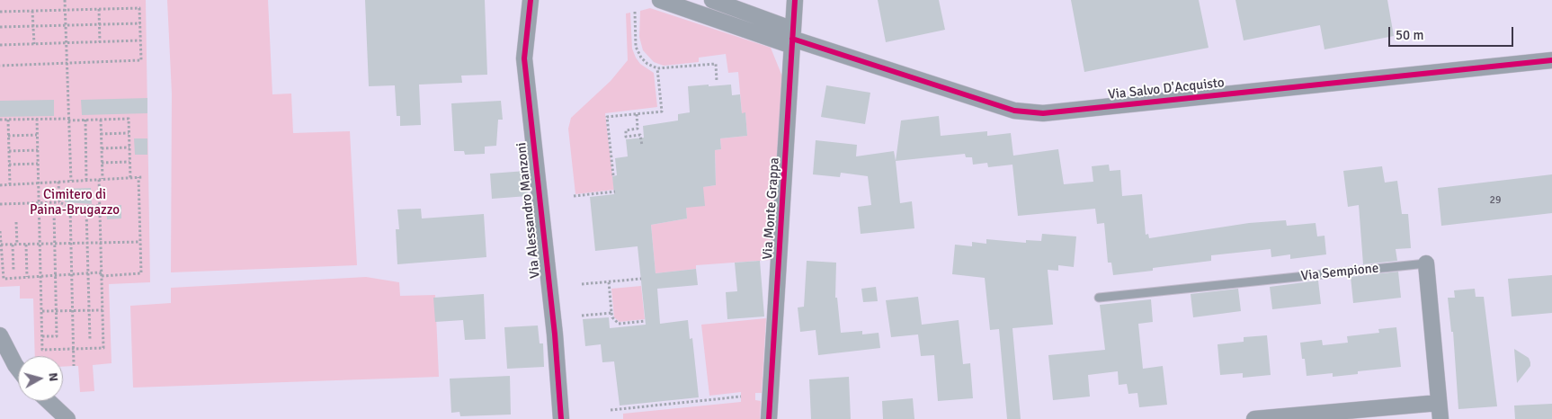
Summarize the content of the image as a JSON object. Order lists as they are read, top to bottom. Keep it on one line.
{"streets":{"street":["Via Salvo D'Acquisto","Via Monte Grappa","Via Alessandro Manzoni","Via Sempione"]},"crossings":[["Via Salvo D'Acquisto","Via Monte Grappa"]],"parks":["Cimitero di Paina-Brugazzo"],"house_numbers":["29"],"scale_bar":"50 m","north":"right"}
